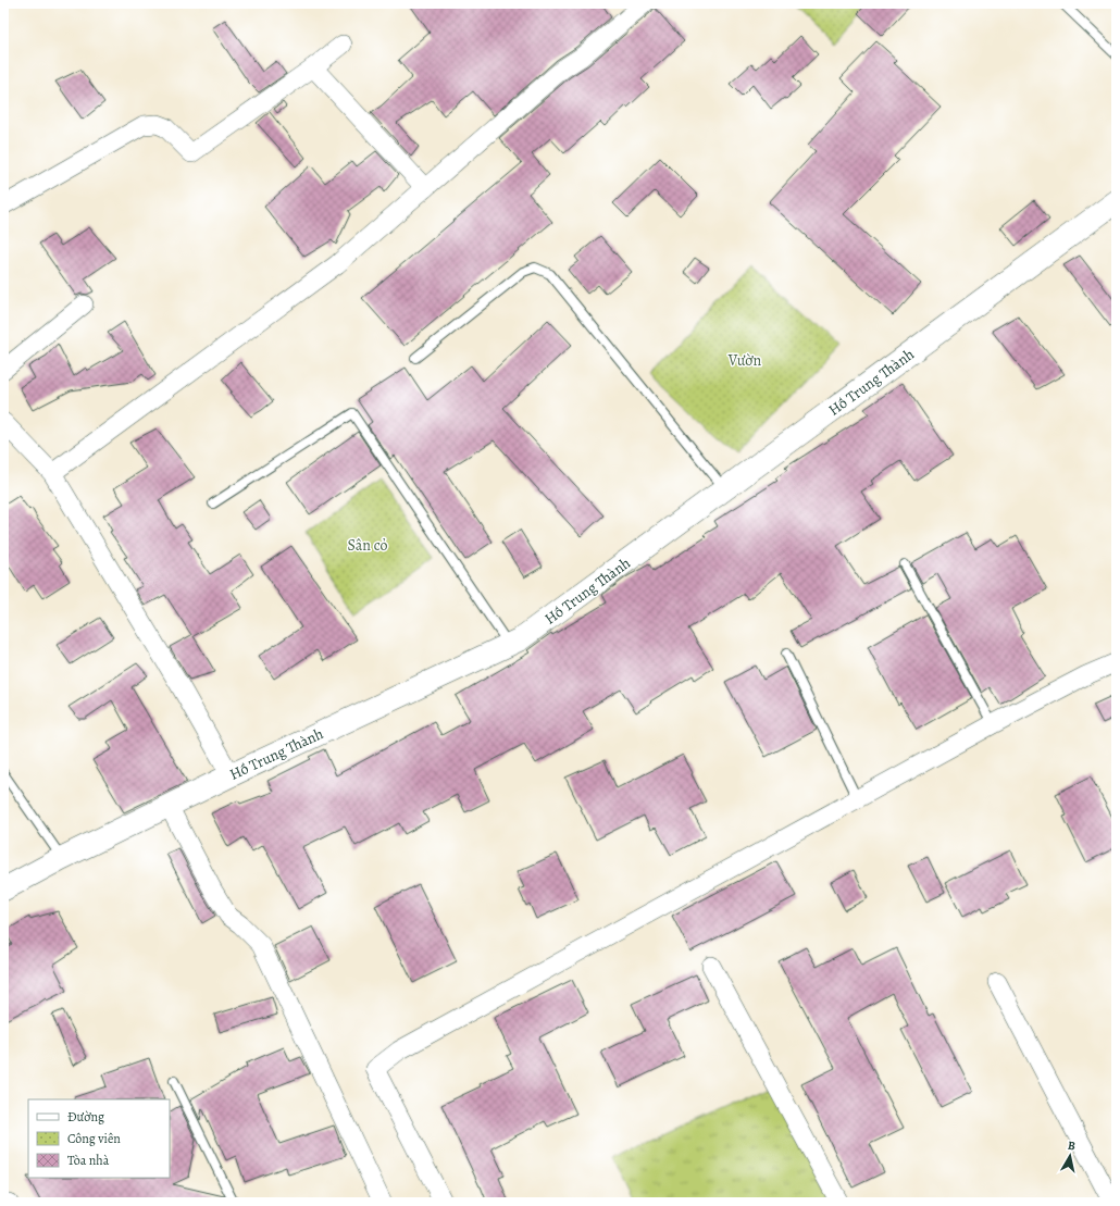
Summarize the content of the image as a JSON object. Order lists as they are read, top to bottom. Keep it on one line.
{"streets":{"street":["Hồ Trung Thành"]},"parks":["Vườn","Sân cỏ"],"legend":["Đường","Công viên","Tòa nhà"],"north":"top"}
